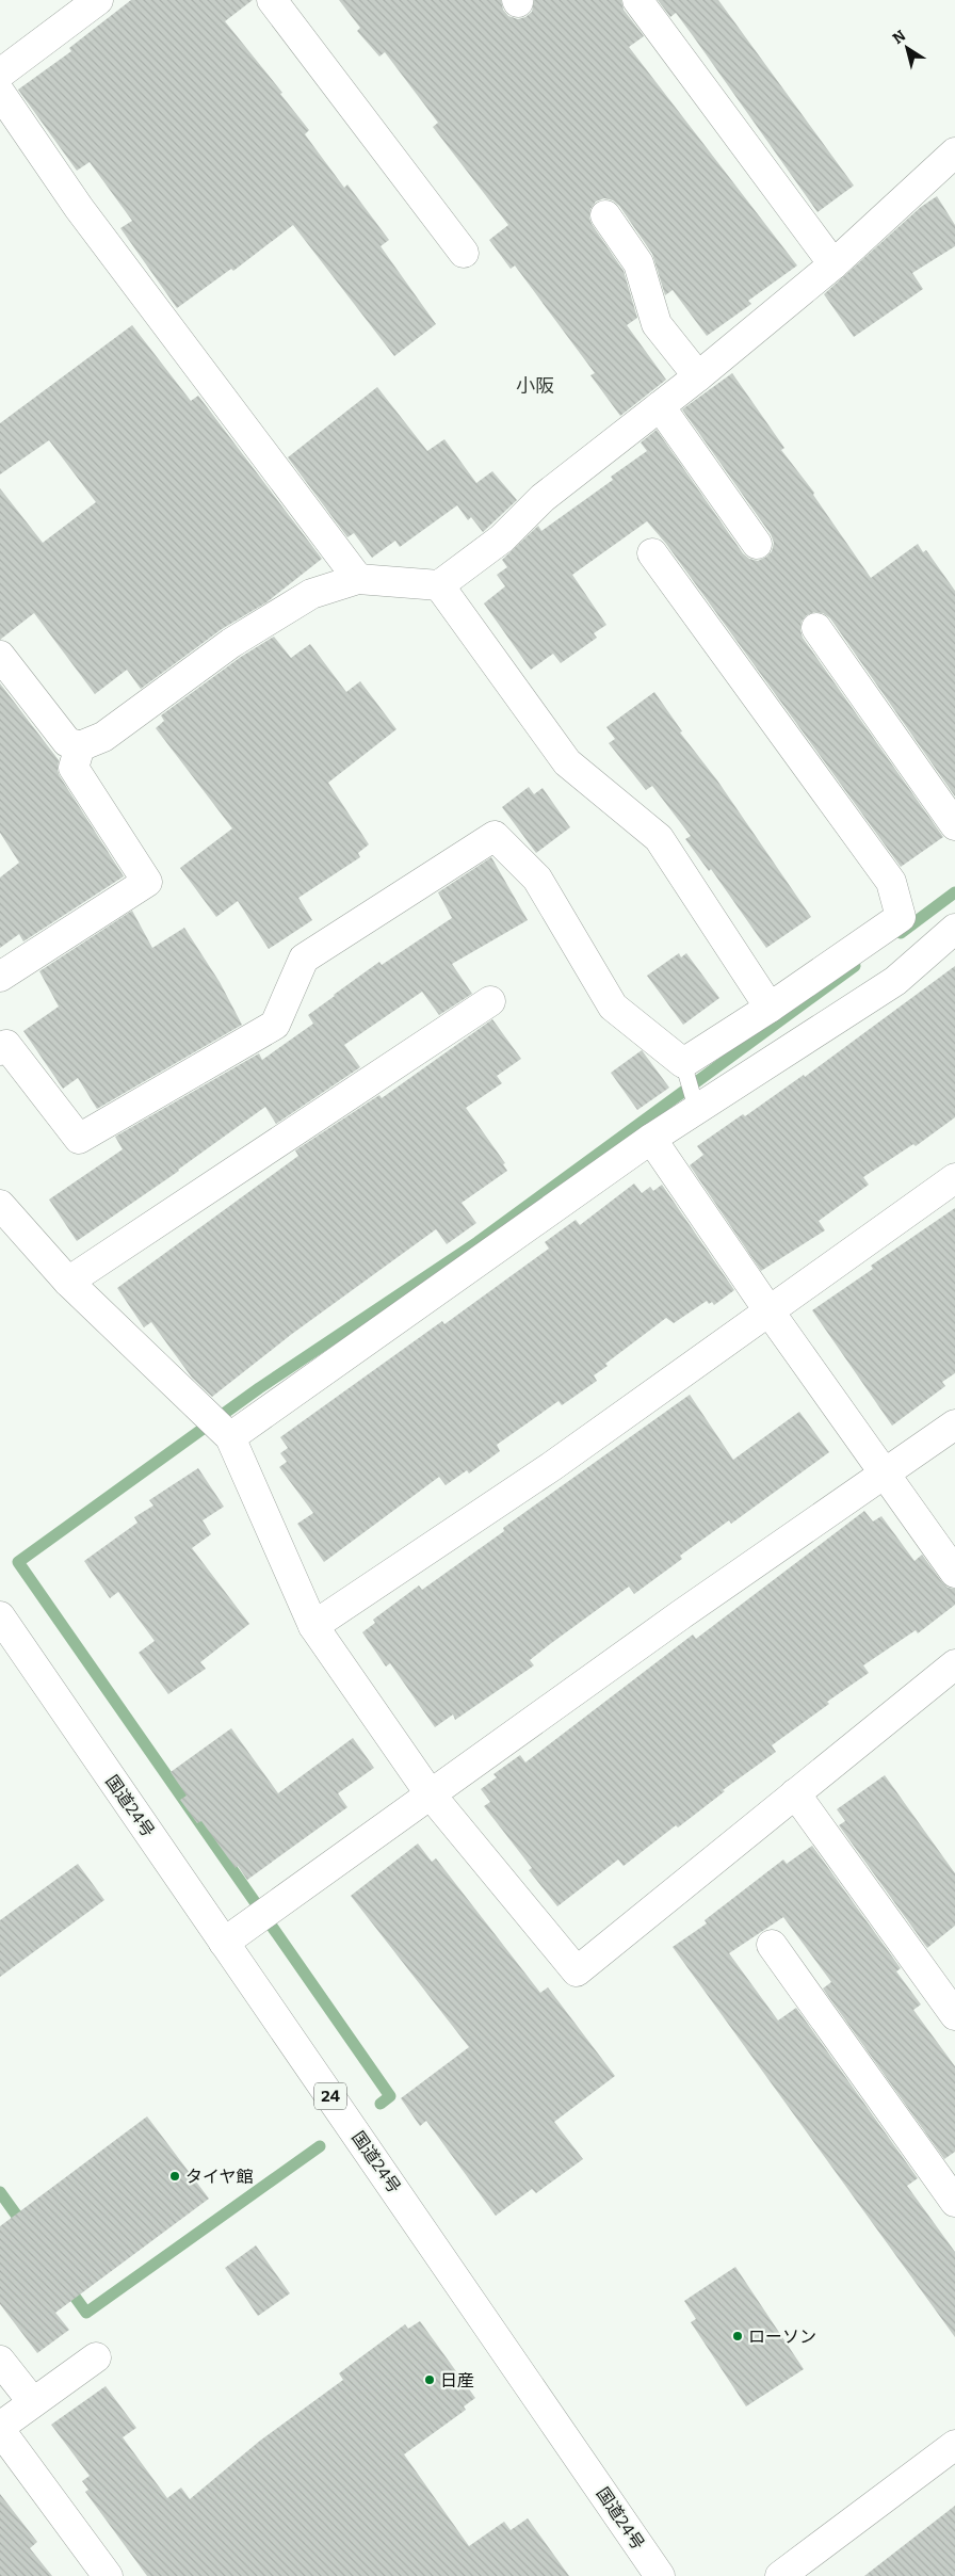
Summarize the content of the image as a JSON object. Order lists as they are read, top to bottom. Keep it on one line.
{"streets":{"main road":["国道24号","24"]},"districts":["小阪"],"places":["タイヤ館","ローソン","日産"],"north":"top left"}
